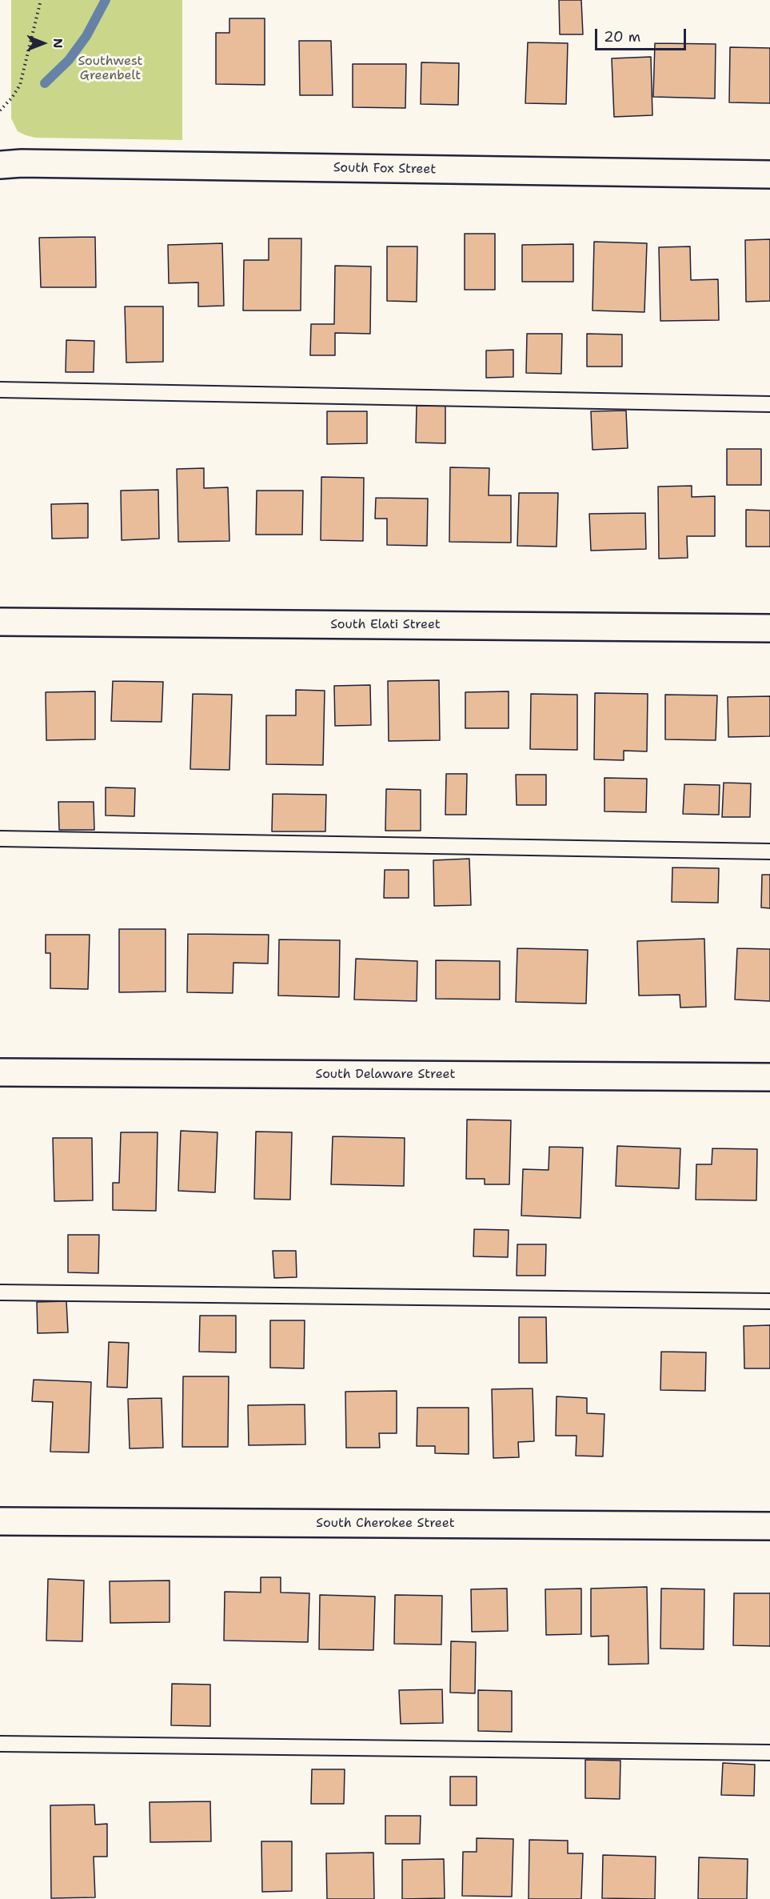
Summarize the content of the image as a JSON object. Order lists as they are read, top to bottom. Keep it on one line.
{"streets":{"street":["South Fox Street","South Elati Street","South Delaware Street","South Cherokee Street"]},"parks":["Southwest Greenbelt"],"scale_bar":"20 m","north":"right"}
